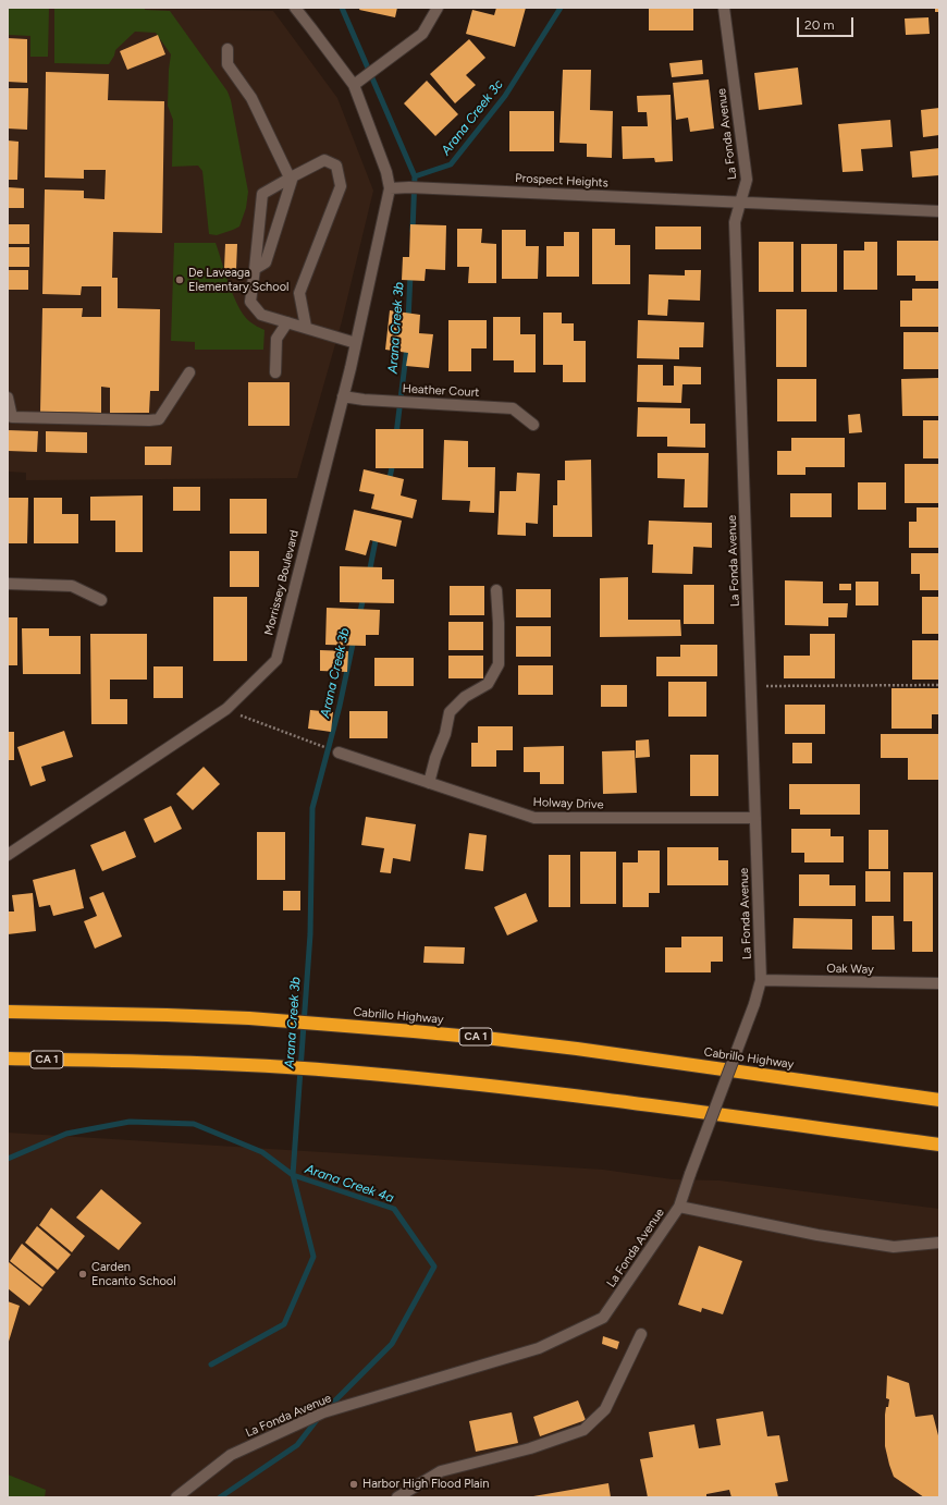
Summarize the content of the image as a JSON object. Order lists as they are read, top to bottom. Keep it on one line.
{"streets":{"highway":["Cabrillo Highway","CA 1"],"street":["La Fonda Avenue","Prospect Heights","Heather Court","Morrissey Boulevard","Holway Drive","Oak Way"]},"crossings":[["La Fonda Avenue","Prospect Heights"],["La Fonda Avenue","Holway Drive"],["La Fonda Avenue","Oak Way"],["Prospect Heights","Morrissey Boulevard"],["Heather Court","Morrissey Boulevard"]],"water":["Arana Creek 3c","Arana Creek 3b","Arana Creek 4a"],"places":["De Laveaga Elementary School","Carden Encanto School","Harbor High Flood Plain"],"scale_bar":"20 m"}
